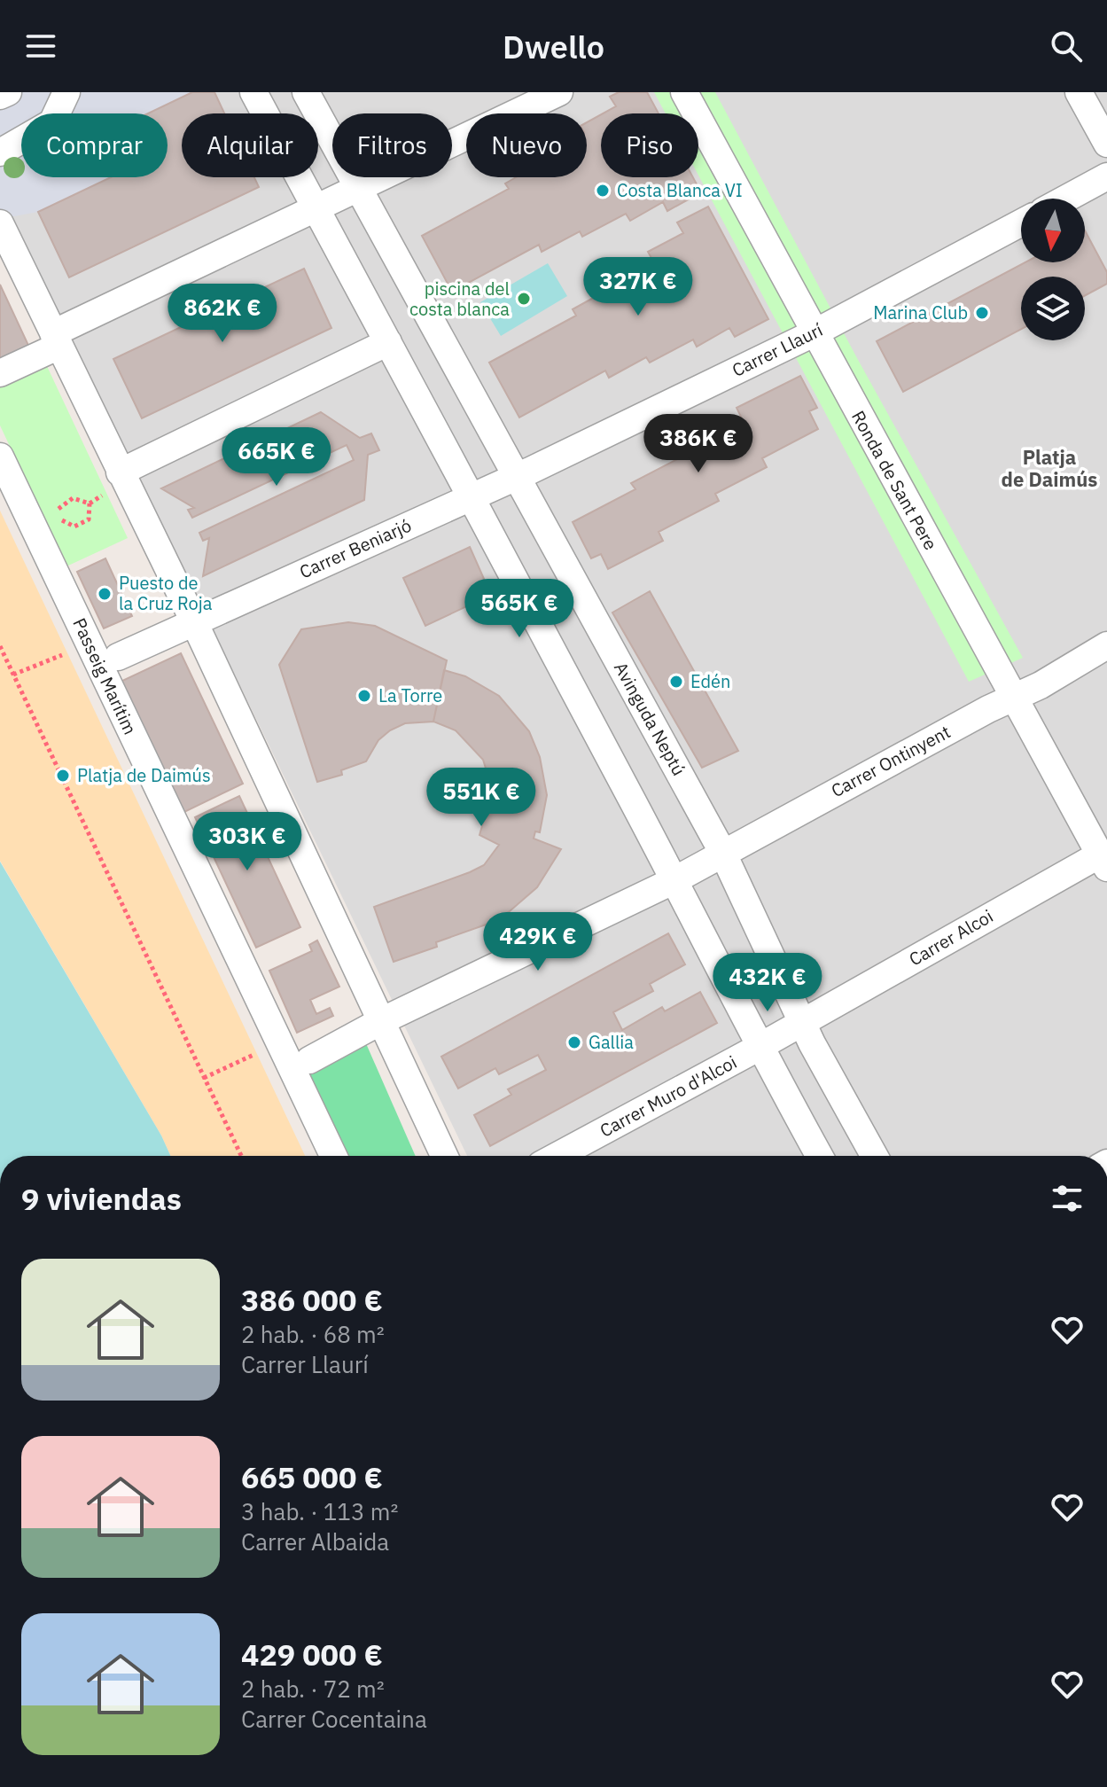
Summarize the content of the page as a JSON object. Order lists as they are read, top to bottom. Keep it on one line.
{"streets":{"street":["Carrer Llaurí","Ronda de Sant Pere","Carrer Beniarjó","Passeig Marítim","Avinguda Neptú","Carrer Ontinyent","Carrer Alcoi","Carrer Muro d'Alcoi"]},"crossings":[["Carrer Llaurí","Ronda de Sant Pere"],["Carrer Llaurí","Carrer Beniarjó"],["Carrer Llaurí","Avinguda Neptú"],["Ronda de Sant Pere","Carrer Ontinyent"],["Ronda de Sant Pere","Carrer Alcoi"],["Carrer Beniarjó","Passeig Marítim"],["Carrer Beniarjó","Avinguda Neptú"],["Avinguda Neptú","Carrer Ontinyent"],["Avinguda Neptú","Carrer Alcoi"],["Carrer Alcoi","Carrer Muro d'Alcoi"]],"districts":["Platja de Daimús"],"places":["Costa Blanca VI","piscina del costa blanca","Marina Club","Puesto de la Cruz Roja","Edén","La Torre","Platja de Daimús","Gallia"],"north":"bottom","page":{"header":"Dwello","chip":["Comprar","Alquilar","Filtros","Nuevo","Piso"],"price":["327K €","862K €","386K €","665K €","565K €","551K €","303K €","429K €","432K €"],"heading":"9 viviendas","list":[{"name":"386 000 €","note":"2 hab. · 68 m² · Carrer Llaurí"},{"name":"665 000 €","note":"3 hab. · 113 m² · Carrer Albaida"},{"name":"429 000 €","note":"2 hab. · 72 m² · Carrer Cocentaina"}]}}
